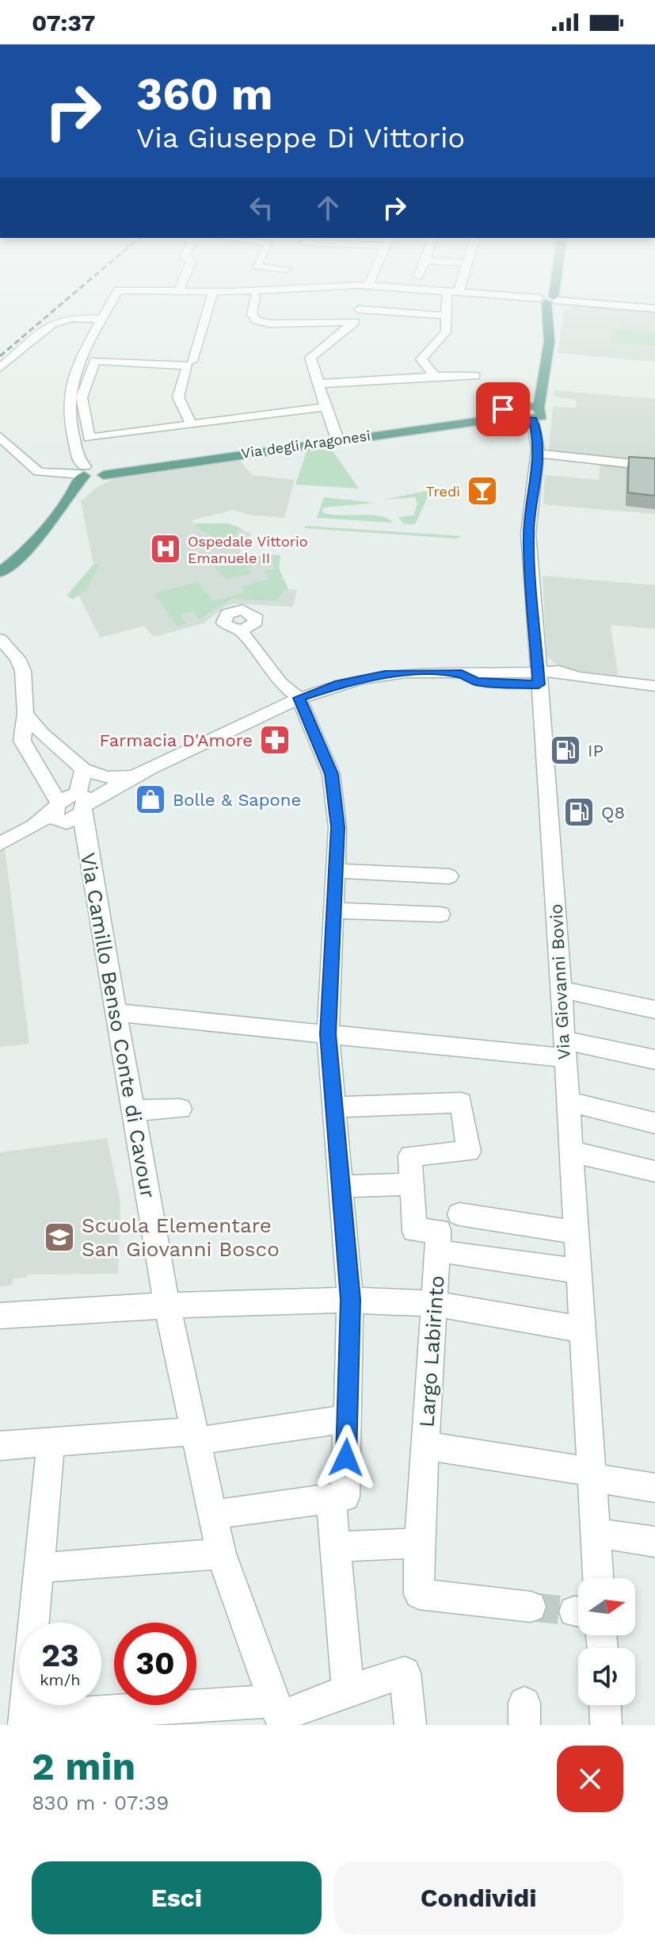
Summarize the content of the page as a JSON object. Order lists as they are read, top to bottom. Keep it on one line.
{"streets":{"main road":["Via degli Aragonesi","Via Giovanni Bovio"],"street":["Via Camillo Benso Conte di Cavour","Largo Labirinto"]},"places":{"bar":["Tredì"],"hospital":["Ospedale Vittorio Emanuele II"],"pharmacy":["Farmacia D'Amore"],"fuel station":["IP","Q8"],"shop":["Bolle & Sapone"],"school or university":["Scuola Elementare San Giovanni Bosco"]},"north":"right","page":{"status":"07:37","turn":["360 m","Via Giuseppe Di Vittorio"],"speed":"23 km/h","limit":"30","heading":["2 min","830 m · 07:39"],"buttons":["Esci","Condividi"]}}
